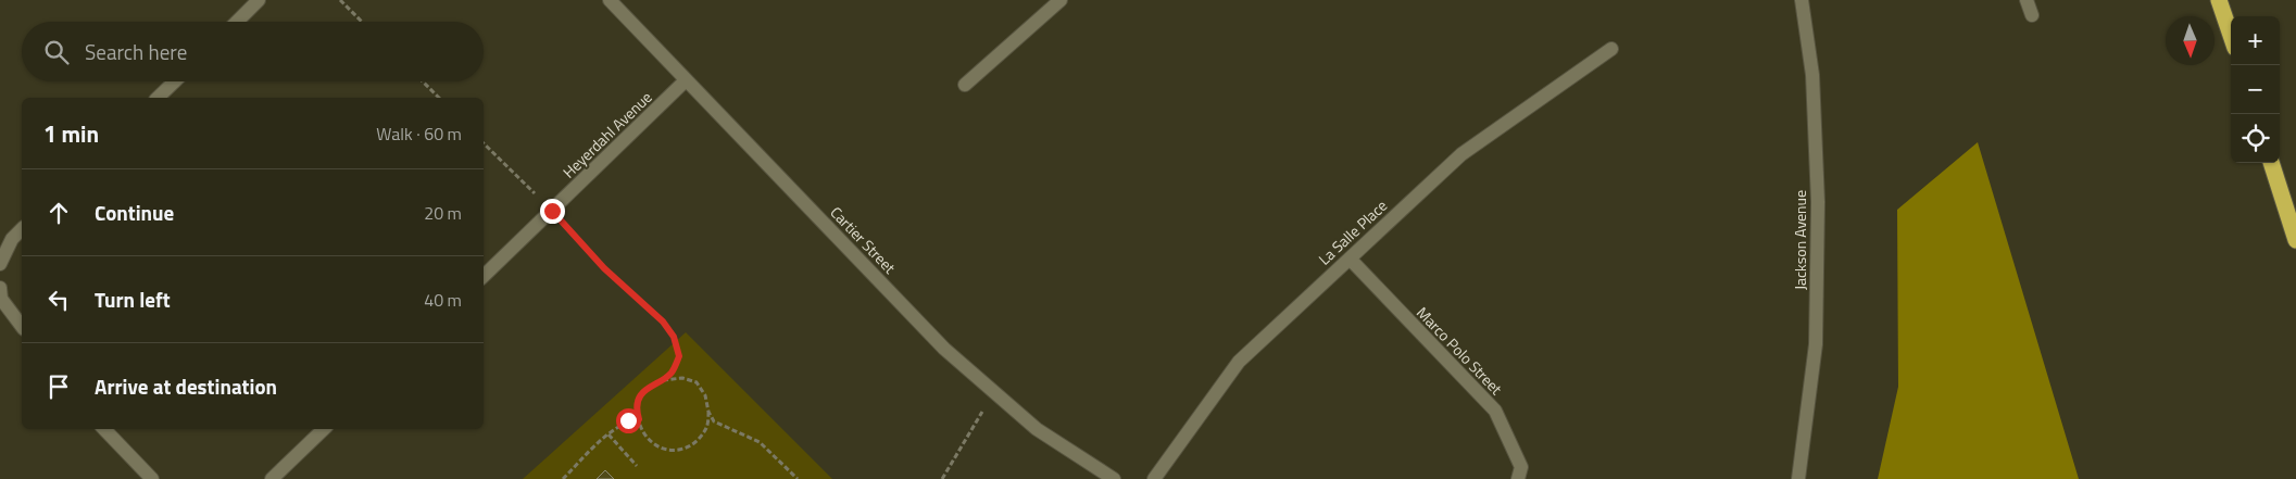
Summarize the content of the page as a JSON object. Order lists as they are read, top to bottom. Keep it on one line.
{"streets":{"street":["Heyerdahl Avenue","La Salle Place","Cartier Street","Jackson Avenue","Marco Polo Street"]},"crossings":[["Heyerdahl Avenue","Cartier Street"],["La Salle Place","Marco Polo Street"]],"north":"bottom","page":{"map_buttons":["+","−"],"search":"Search here","heading":["1 min","Walk · 60 m"],"list":[["Continue","20 m"],["Turn left","40 m"],"Arrive at destination"]}}
